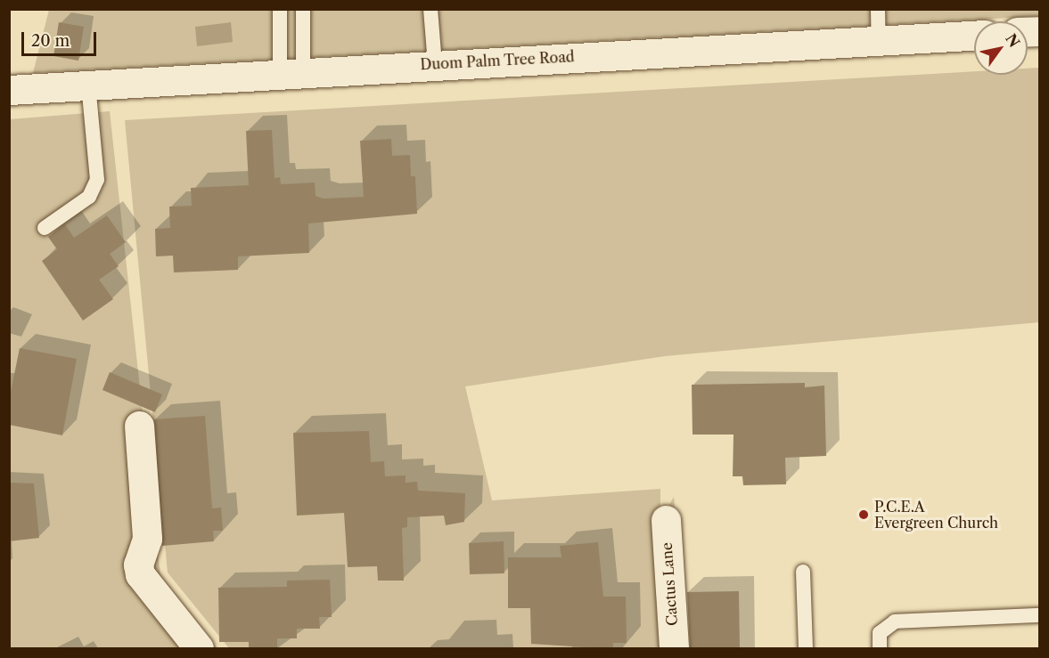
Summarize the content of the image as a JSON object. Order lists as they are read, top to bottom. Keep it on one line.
{"streets":{"street":["Duom Palm Tree Road","Cactus Lane"]},"places":["P.C.E.A Evergreen Church"],"scale_bar":"20 m","north":"top right"}
